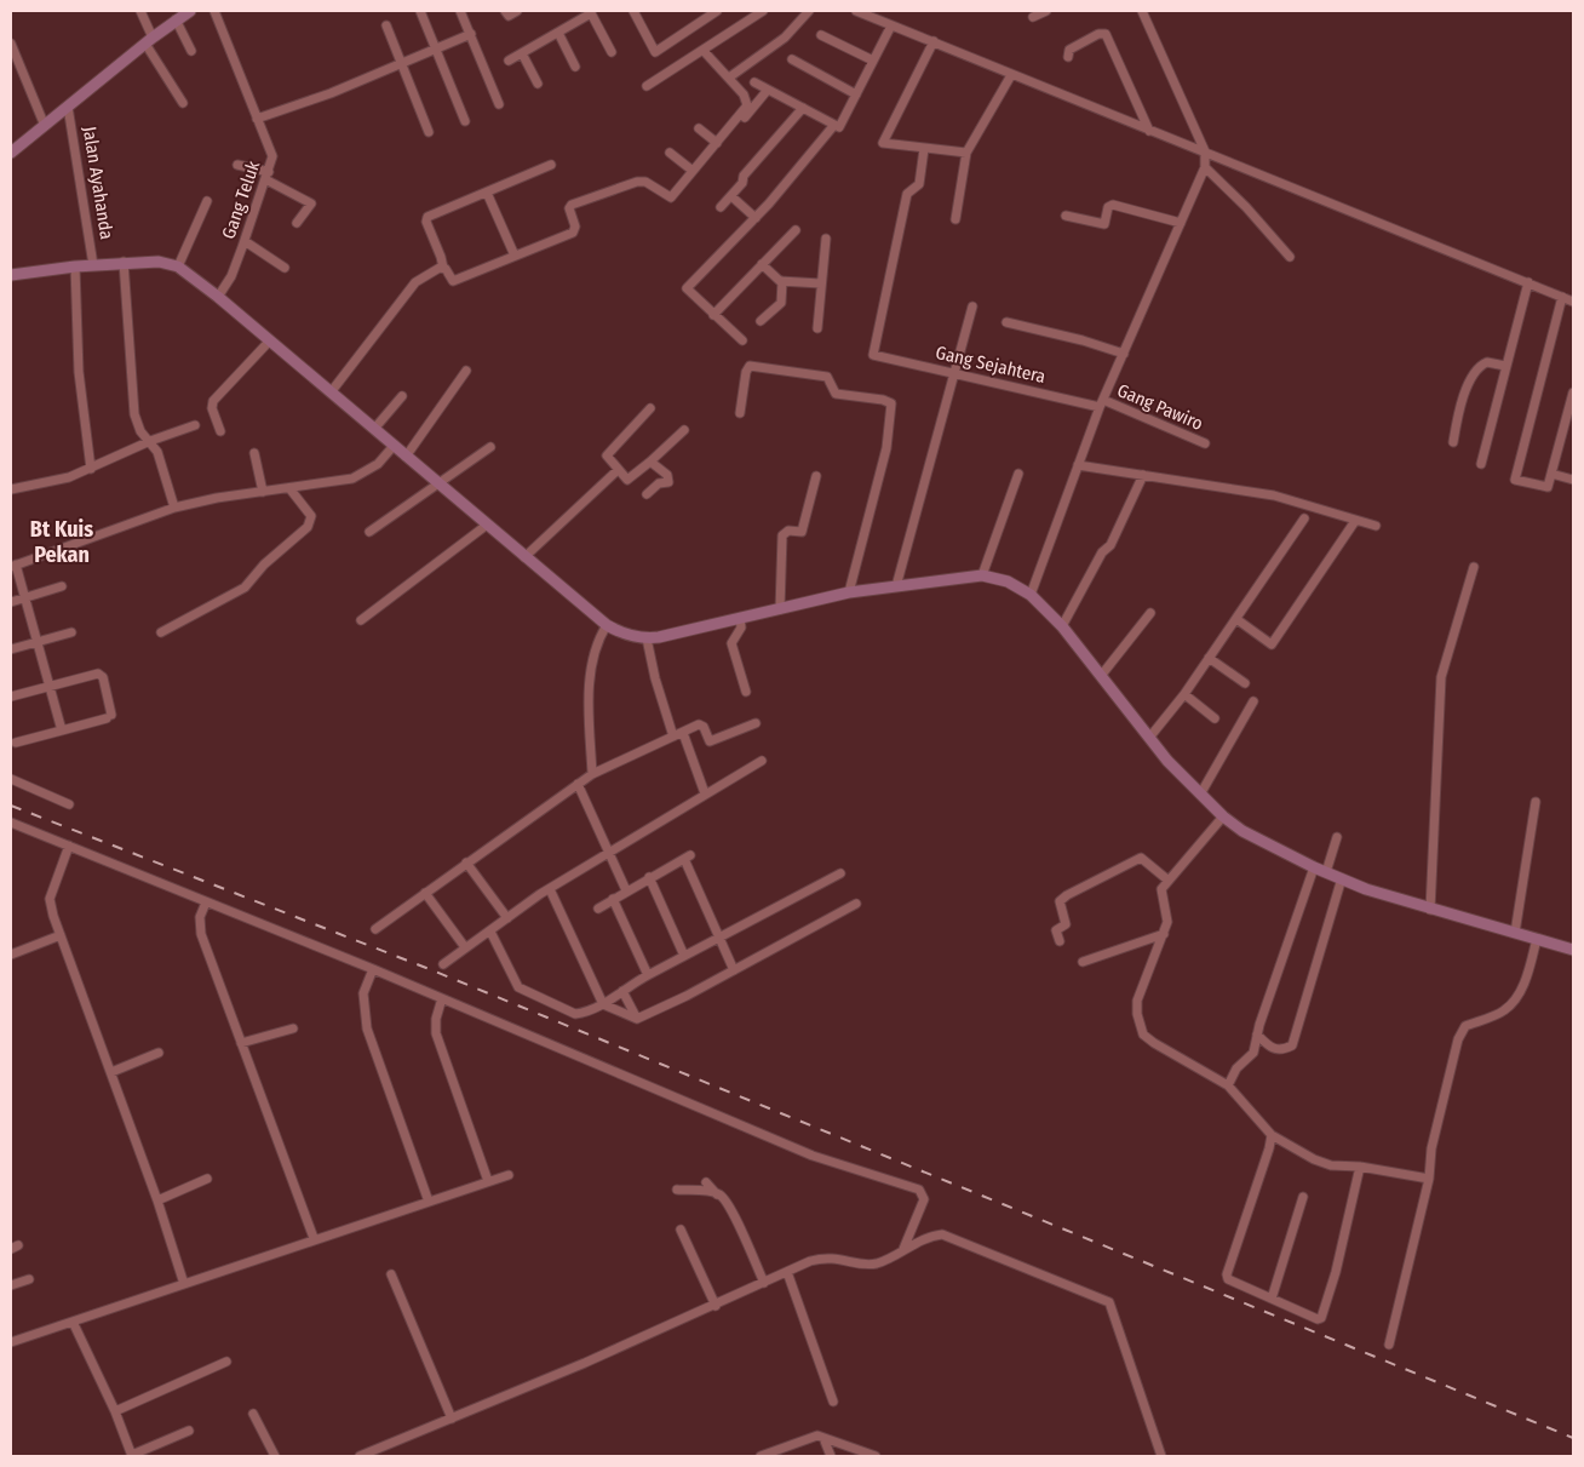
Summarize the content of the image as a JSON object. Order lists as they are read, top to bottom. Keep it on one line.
{"streets":{"street":["Jalan Ayahanda","Gang Teluk","Gang Sejahtera","Gang Pawiro"]},"crossings":[["Gang Sejahtera","Gang Pawiro"]],"districts":["Bt Kuis Pekan"]}
